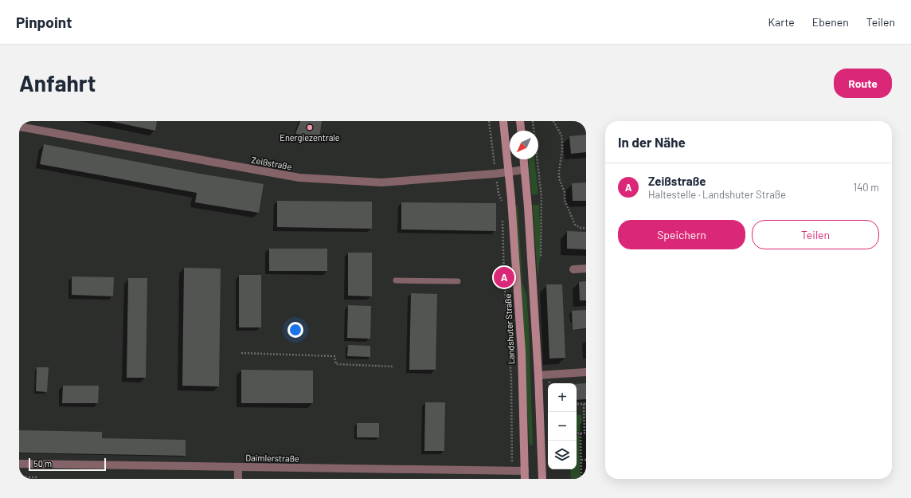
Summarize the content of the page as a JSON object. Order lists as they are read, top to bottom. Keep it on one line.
{"streets":{"main road":["Landshuter Straße"],"street":["Zeißstraße","Daimlerstraße"]},"crossings":[["Zeißstraße","Landshuter Straße"],["Landshuter Straße","Daimlerstraße"]],"places":["Energiezentrale"],"scale_bar":"50 m","north":"bottom left","page":{"header":"Pinpoint","nav":["Karte","Ebenen","Teilen"],"buttons":["Route",["Speichern","Teilen"]],"title":"Anfahrt","heading":"In der Nähe","list":[{"mark":"A","name":"Zeißstraße","note":"Haltestelle · Landshuter Straße","value":"140 m"}],"pins":"A","map_buttons":["+","−"],"scale":"50 m"}}
